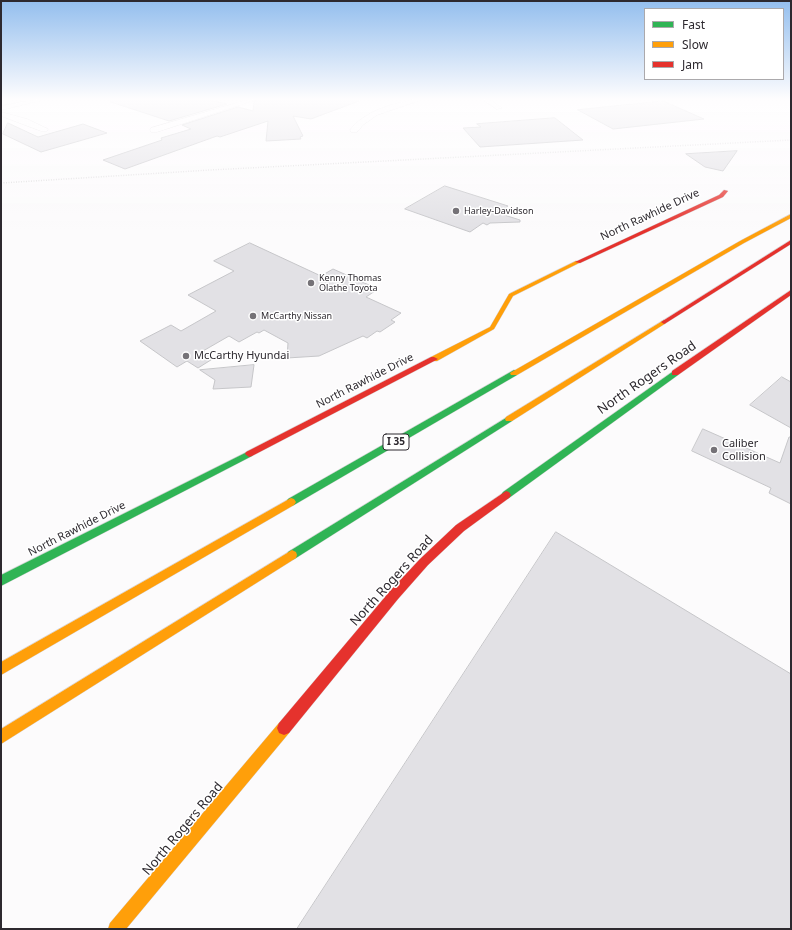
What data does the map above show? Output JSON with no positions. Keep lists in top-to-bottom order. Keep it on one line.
{"streets":{"main road":["North Rawhide Drive","North Rogers Road","I 35"]},"places":["Harley-Davidson","Kenny Thomas Olathe Toyota","McCarthy Nissan","McCarthy Hyundai","Caliber Collision"],"legend":["Fast","Slow","Jam"]}
